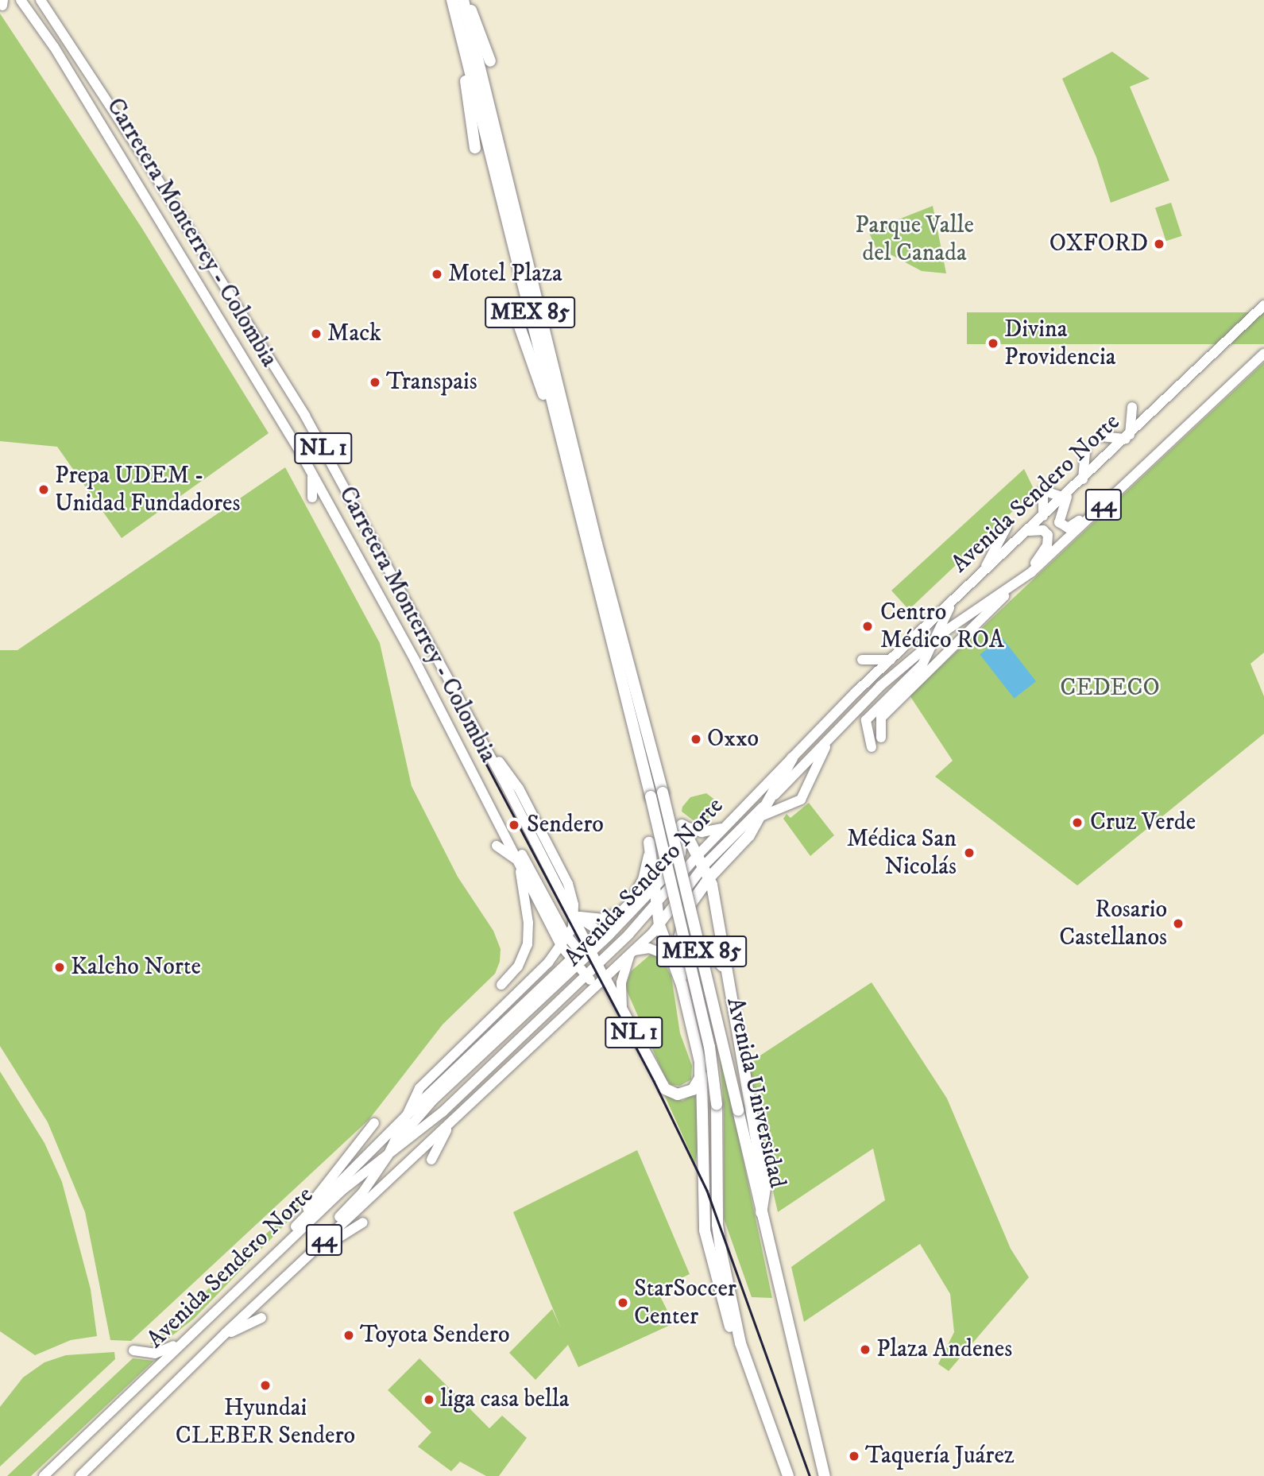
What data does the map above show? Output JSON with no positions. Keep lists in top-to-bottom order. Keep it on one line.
{"streets":{"highway":["MEX 85","NL 1","Avenida Universidad"],"main road":["Carretera Monterrey - Colombia","Avenida Sendero Norte","44"]},"crossings":[["Carretera Monterrey - Colombia","NL 1"],["Carretera Monterrey - Colombia","Avenida Sendero Norte"],["MEX 85","Avenida Universidad"],["NL 1","Avenida Sendero Norte"]],"parks":["Parque Valle del Canada","CEDECO"],"places":["OXFORD","Motel Plaza","Mack","Divina Providencia","Transpais","Prepa UDEM - Unidad Fundadores","Centro Médico ROA","Oxxo","Cruz Verde","Sendero","Médica San Nicolás","Rosario Castellanos","Kalcho Norte","StarSoccer Center","Toyota Sendero","Plaza Andenes","Hyundai CLEBER Sendero","liga casa bella","Taquería Juárez"]}
